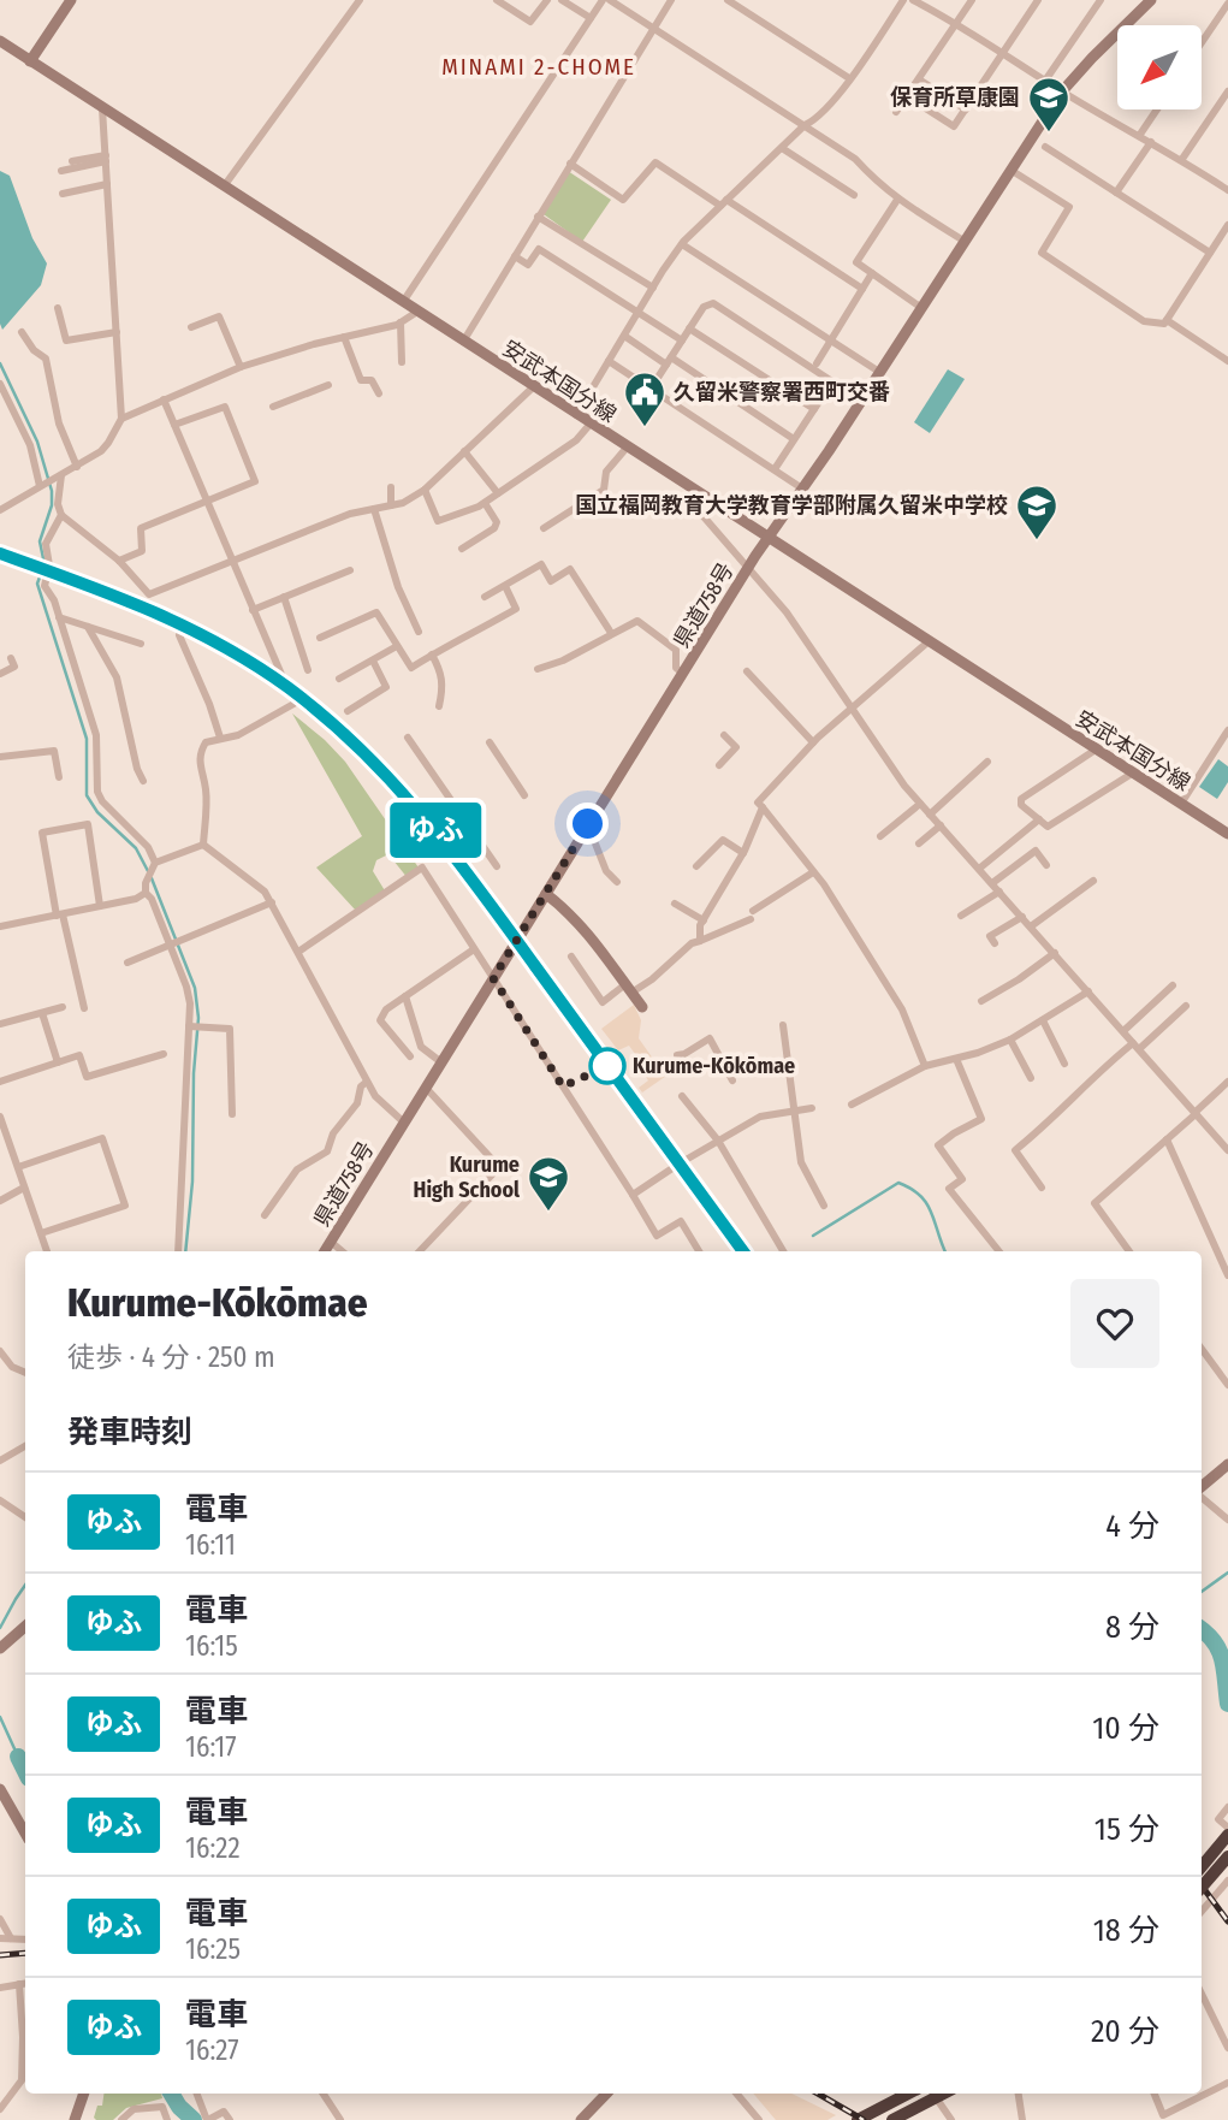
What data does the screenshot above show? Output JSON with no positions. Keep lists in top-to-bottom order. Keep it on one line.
{"streets":{"main road":["安武本国分線","県道758号"]},"crossings":[["安武本国分線","県道758号"]],"districts":["MINAMI 2-CHOME"],"places":{"school or university":["保育所草康園","国立福岡教育大学教育学部附属久留米中学校","Kurume High School"],"public building":["久留米警察署西町交番"],"other":["Kurume-Kōkōmae"]},"north":"bottom left","page":{"on_map":"ゆふ","heading":[["Kurume-Kōkōmae","徒歩 · 4 分 · 250 m"],"発車時刻"],"list":[{"mark":"ゆふ","name":"電車","note":"16:11","value":"4 分"},{"mark":"ゆふ","name":"電車","note":"16:15","value":"8 分"},{"mark":"ゆふ","name":"電車","note":"16:17","value":"10 分"},{"mark":"ゆふ","name":"電車","note":"16:22","value":"15 分"},{"mark":"ゆふ","name":"電車","note":"16:25","value":"18 分"},{"mark":"ゆふ","name":"電車","note":"16:27","value":"20 分"}]}}
